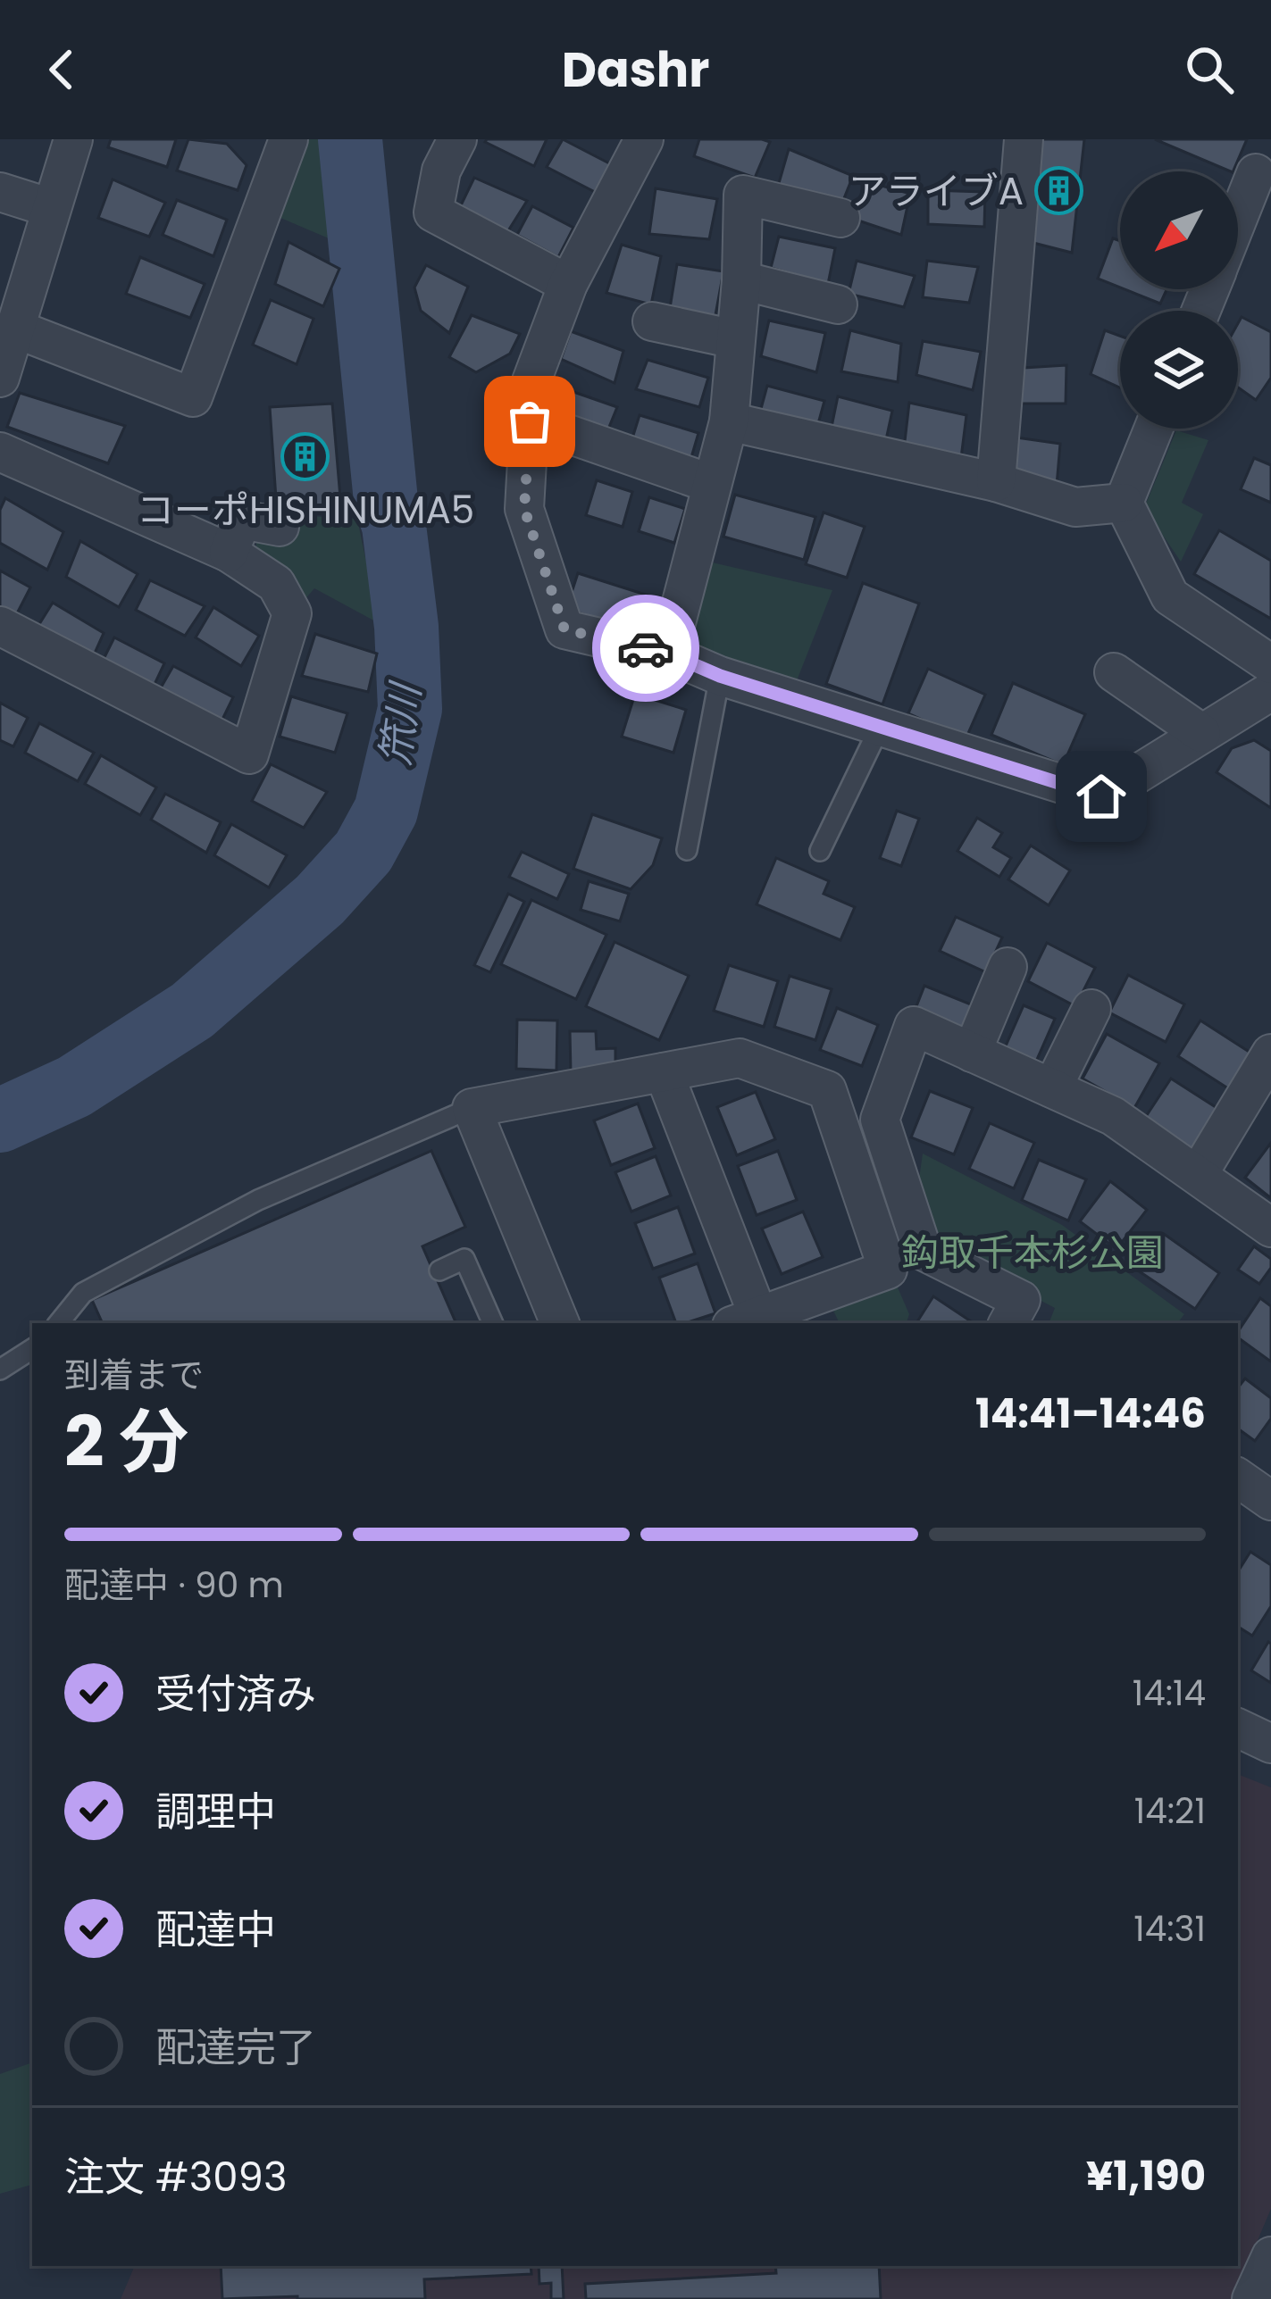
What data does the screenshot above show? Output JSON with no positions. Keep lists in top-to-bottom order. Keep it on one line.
{"water":["笊川"],"parks":["鈎取千本杉公園"],"places":{"building":["アライブA","コーポHISHINUMA5"]},"north":"bottom left","page":{"header":"Dashr","heading":["2 分","到着まで","14:41–14:46"],"panel":["注文 #3093","¥1,190"],"bar":"配達中 · 90 m","list":[["受付済み","14:14"],["調理中","14:21"],["配達中","14:31"],"配達完了"]}}
